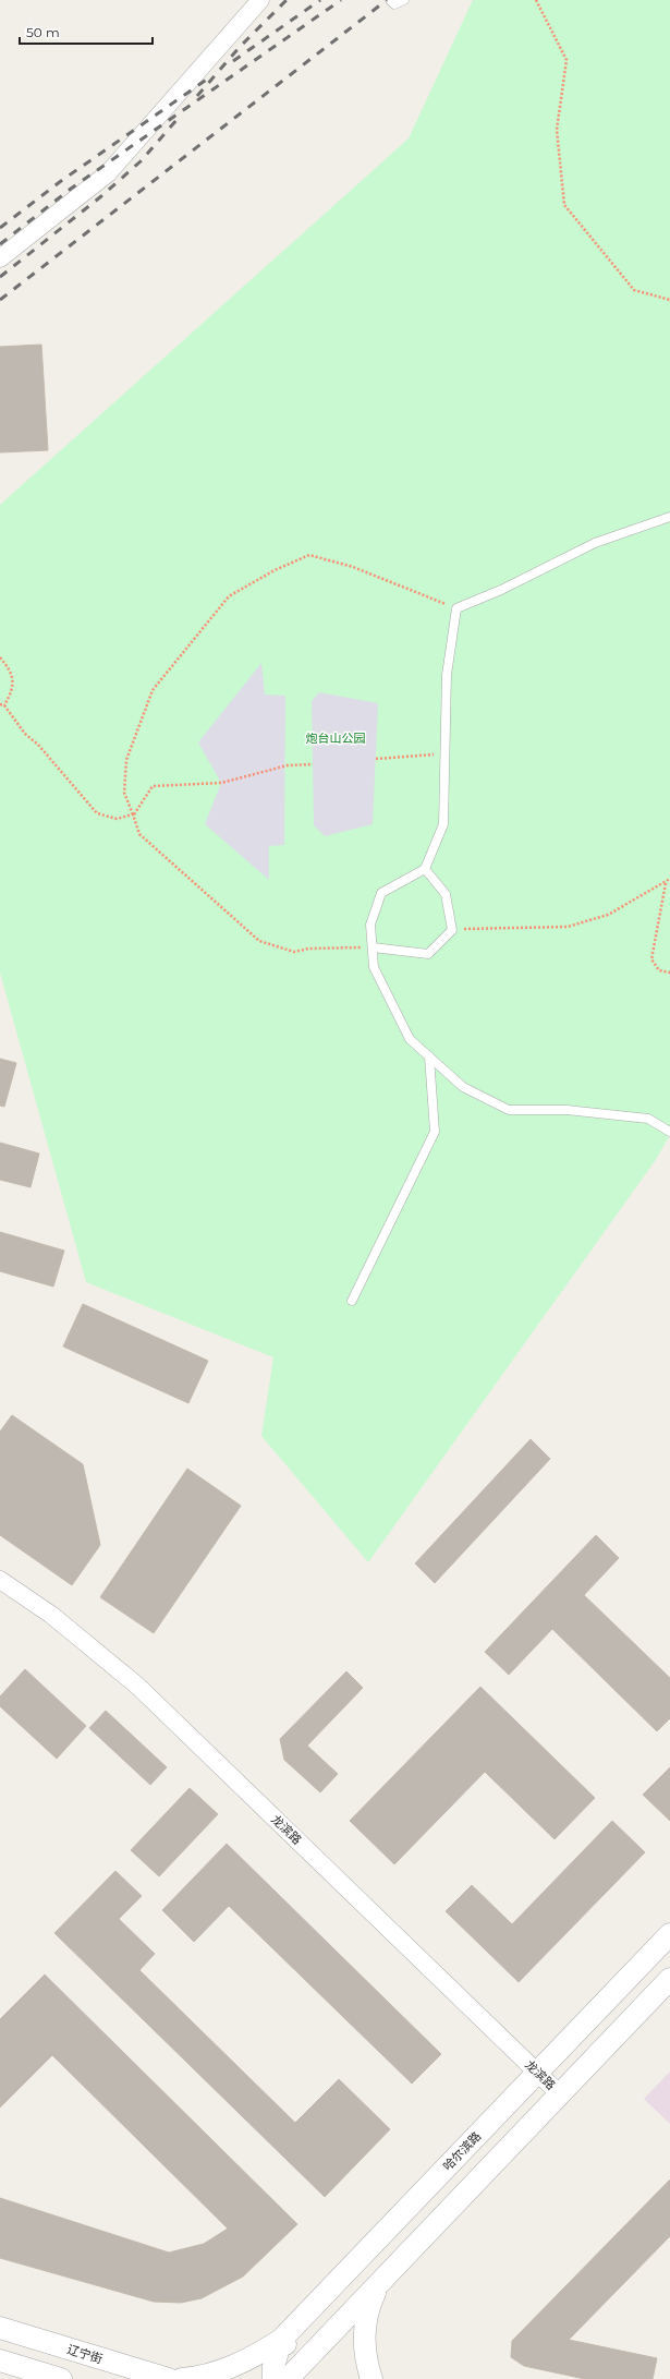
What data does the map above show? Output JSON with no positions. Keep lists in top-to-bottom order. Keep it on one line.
{"streets":{"street":["龙滨路","哈尔滨路","辽宁街"]},"crossings":[["龙滨路","哈尔滨路"]],"parks":["炮台山公园"],"scale_bar":"50 m"}
